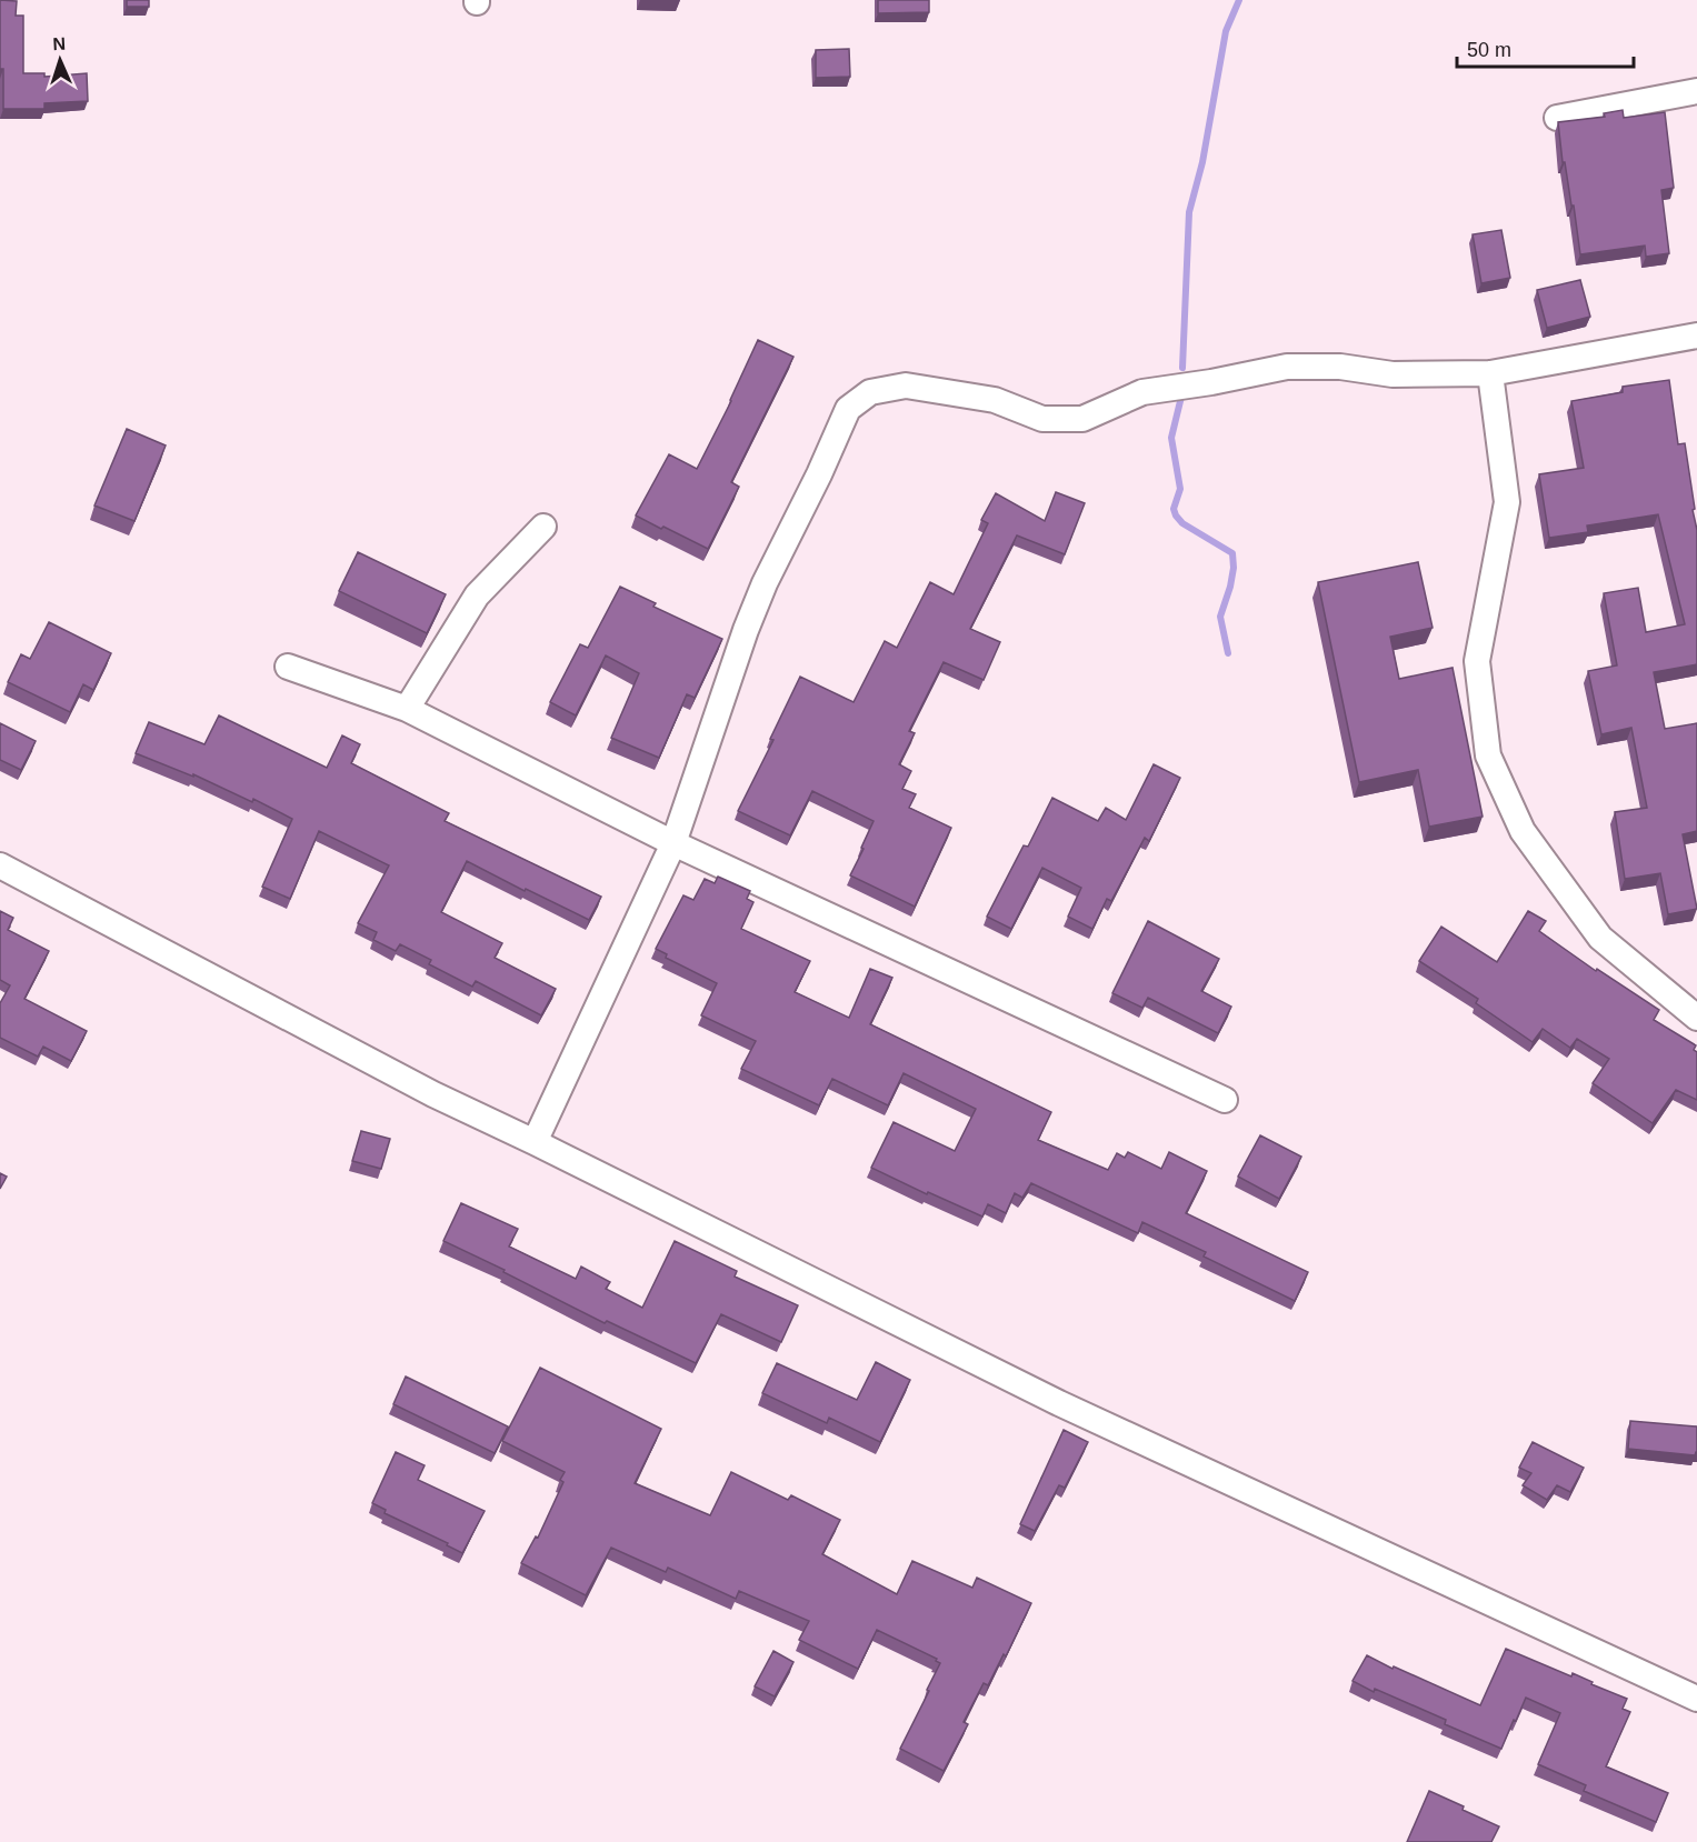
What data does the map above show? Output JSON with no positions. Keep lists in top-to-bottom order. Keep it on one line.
{"scale_bar":"50 m","north":"top"}
